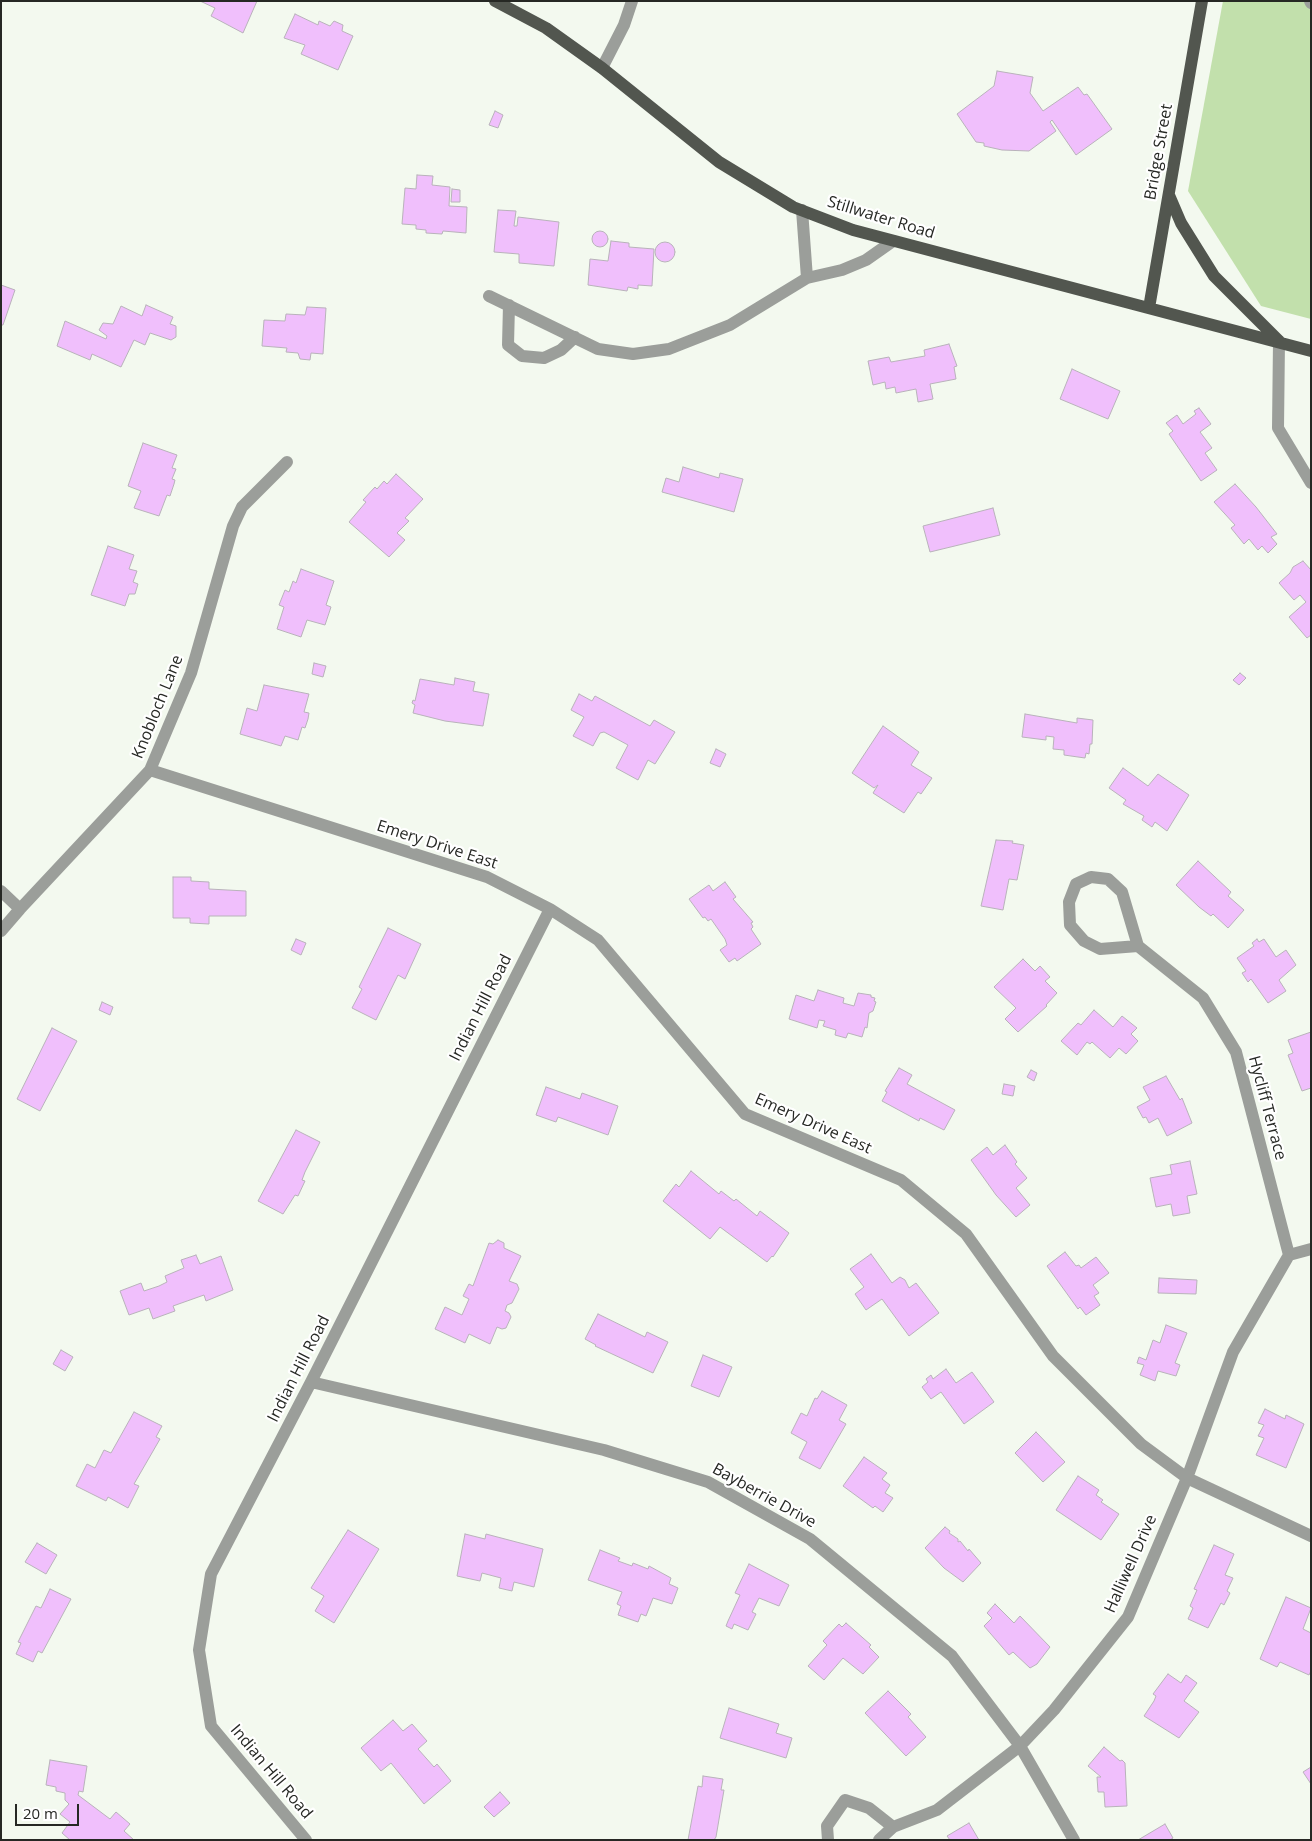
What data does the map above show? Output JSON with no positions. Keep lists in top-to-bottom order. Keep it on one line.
{"streets":{"main road":["Bridge Street","Stillwater Road"],"street":["Knobloch Lane","Emery Drive East","Indian Hill Road","Hycliff Terrace","Bayberrie Drive","Halliwell Drive"]},"crossings":[["Bridge Street","Stillwater Road"],["Knobloch Lane","Emery Drive East"],["Emery Drive East","Indian Hill Road"],["Emery Drive East","Halliwell Drive"],["Indian Hill Road","Bayberrie Drive"],["Hycliff Terrace","Halliwell Drive"],["Bayberrie Drive","Halliwell Drive"]],"scale_bar":"20 m"}
